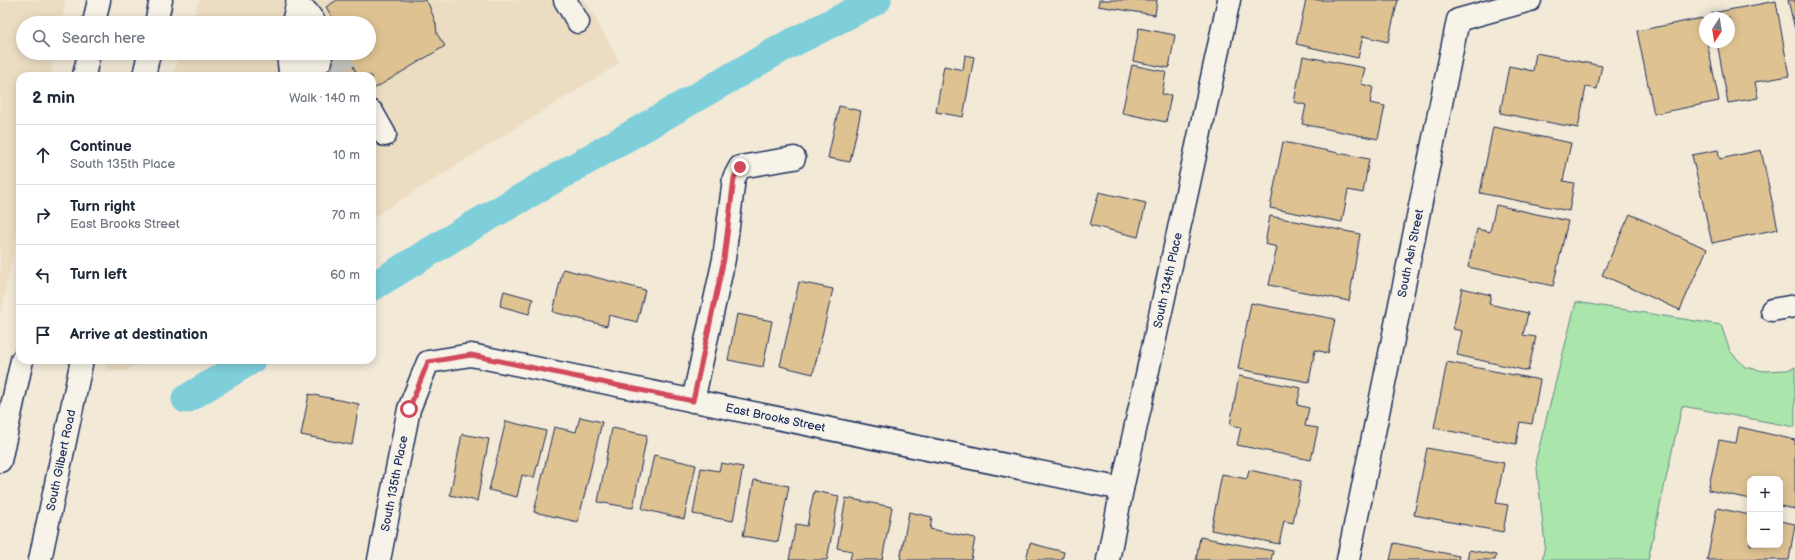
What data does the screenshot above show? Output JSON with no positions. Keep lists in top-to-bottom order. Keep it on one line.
{"streets":{"street":["South Ash Street","South 134th Place","East Brooks Street","South Gilbert Road","South 135th Place"]},"crossings":[["South 134th Place","East Brooks Street"],["East Brooks Street","South 135th Place"]],"north":"bottom","page":{"search":"Search here","heading":["2 min","Walk · 140 m"],"list":[["Continue","South 135th Place","10 m"],["Turn right","East Brooks Street","70 m"],["Turn left","60 m"],"Arrive at destination"],"map_buttons":["+","−"]}}
